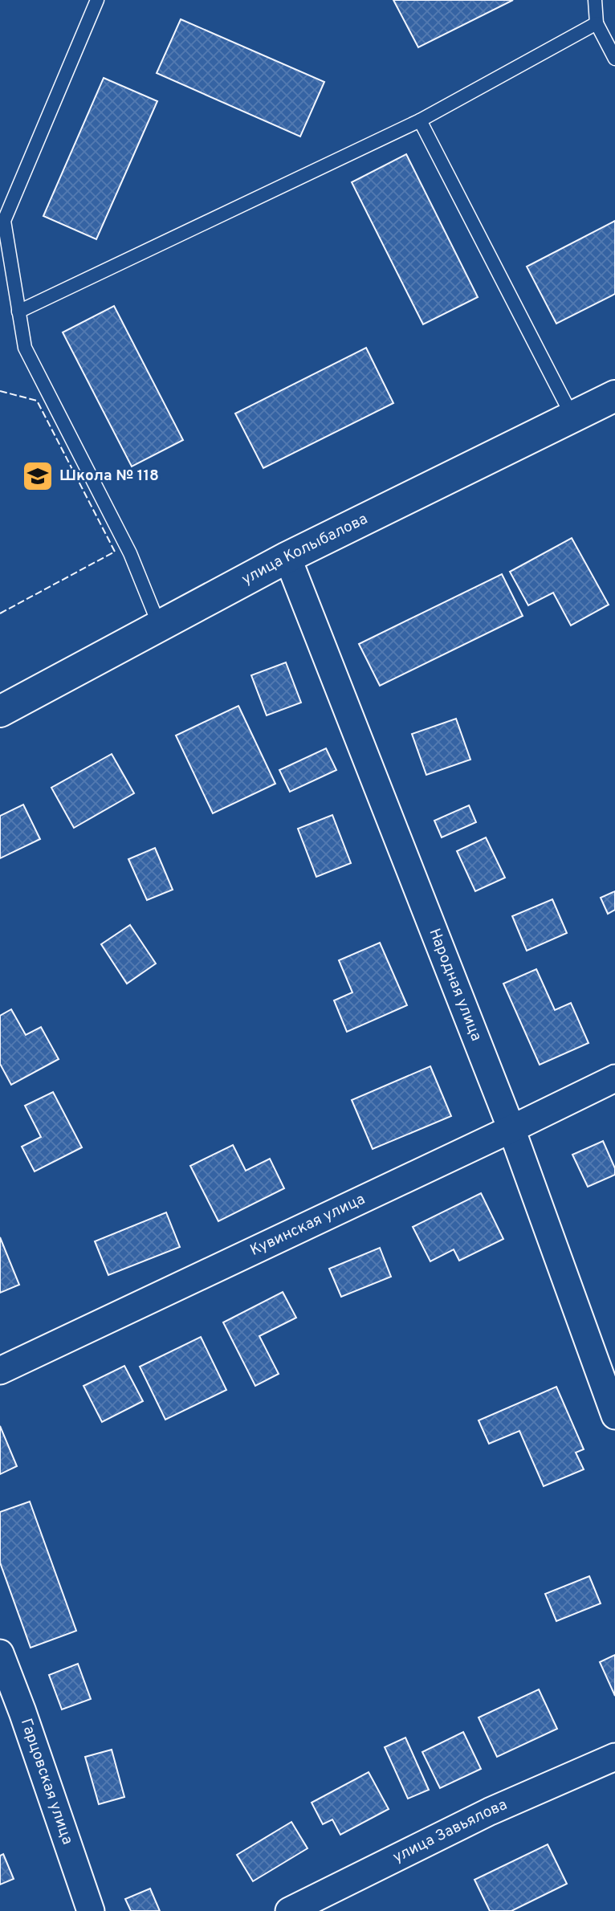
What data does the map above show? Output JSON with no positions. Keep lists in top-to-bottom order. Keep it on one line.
{"streets":{"street":["улица Колыбалова","Народная улица","Кувинская улица","Гарцовская улица","улица Завьялова"]},"crossings":[["улица Колыбалова","Народная улица"],["Народная улица","Кувинская улица"]],"places":{"school or university":["Школа № 118"]}}
